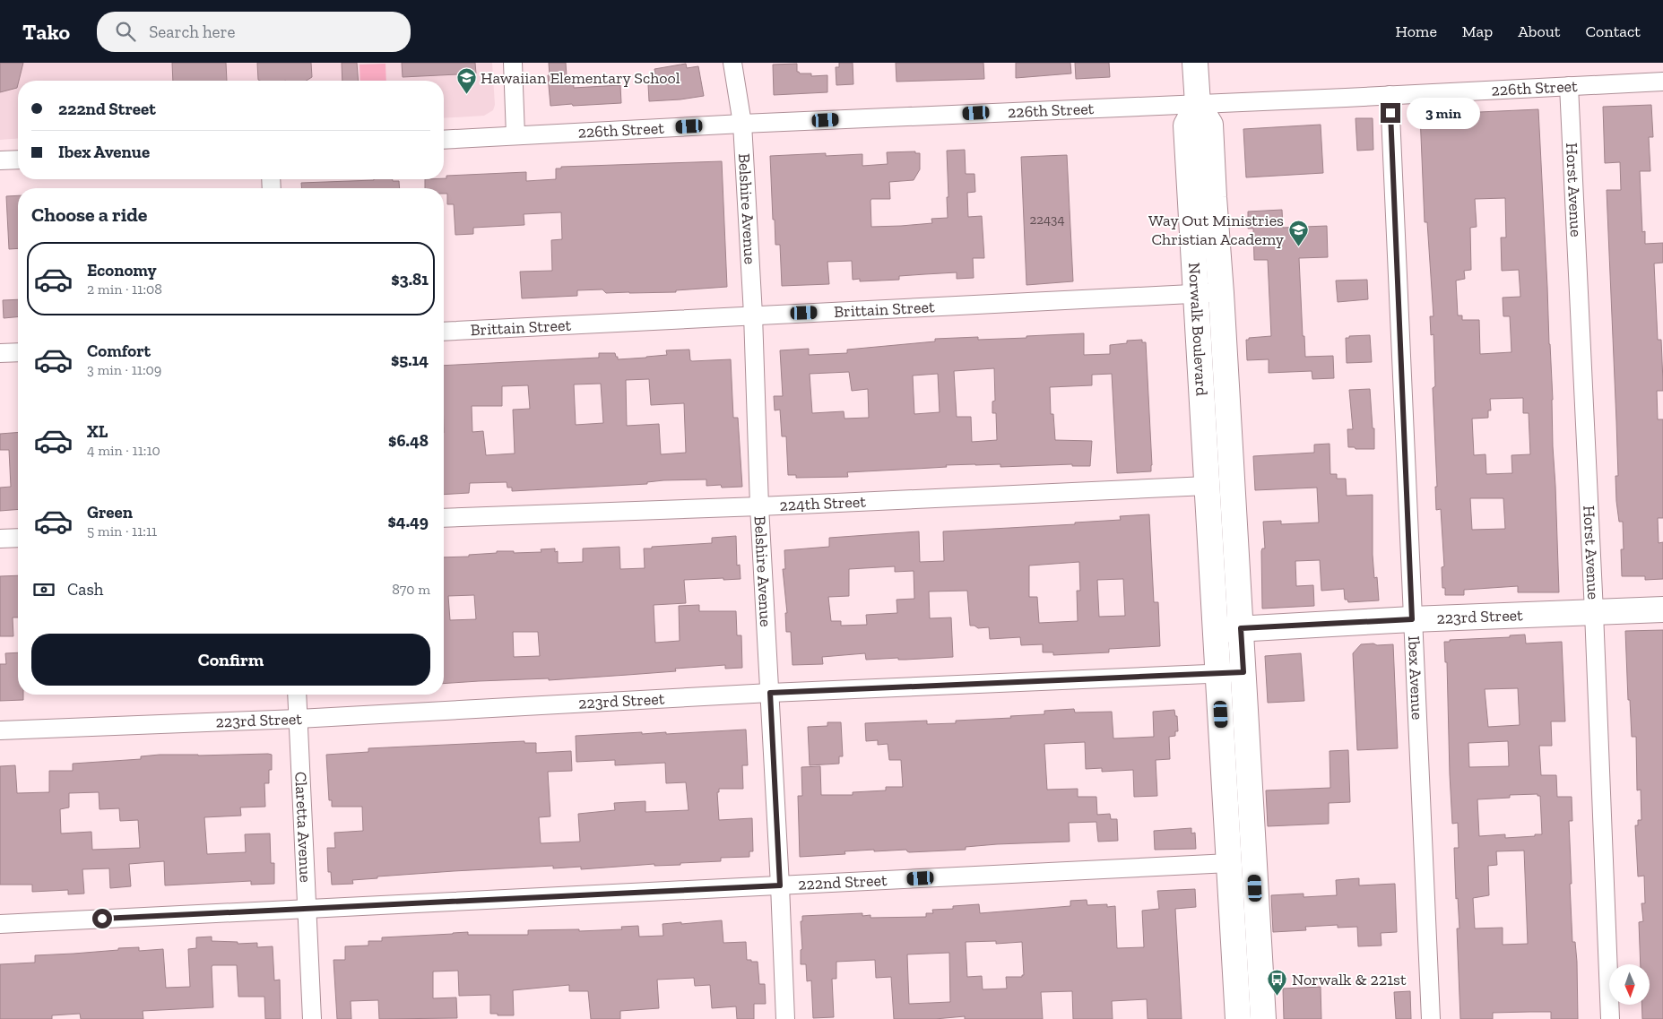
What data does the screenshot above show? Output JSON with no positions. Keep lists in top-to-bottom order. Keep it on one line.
{"streets":{"main road":["Norwalk Boulevard","223rd Street"],"street":["226th Street","Horst Avenue","Belshire Avenue","Brittain Street","224th Street","Ibex Avenue","Claretta Avenue","222nd Street"]},"crossings":[["226th Street","Horst Avenue"],["226th Street","Belshire Avenue"],["226th Street","Norwalk Boulevard"],["226th Street","Ibex Avenue"],["Horst Avenue","223rd Street"],["Belshire Avenue","Brittain Street"],["Belshire Avenue","224th Street"],["Belshire Avenue","223rd Street"],["Belshire Avenue","222nd Street"],["Brittain Street","Norwalk Boulevard"],["Norwalk Boulevard","224th Street"],["Norwalk Boulevard","223rd Street"],["Norwalk Boulevard","222nd Street"],["223rd Street","Ibex Avenue"],["223rd Street","Claretta Avenue"],["Claretta Avenue","222nd Street"]],"places":{"school or university":["Hawaiian Elementary School","Way Out Ministries Christian Academy"],"bus stop":["Norwalk & 221st"]},"house_numbers":["22434"],"north":"bottom","page":{"header":"Tako","search":"Search here","nav":["Home","Map","About","Contact"],"banner":["222nd Street","Ibex Avenue"],"bubble":"3 min","heading":"Choose a ride","list":[{"name":"Economy","note":"2 min · 11:08","value":"$3.81"},{"name":"Comfort","note":"3 min · 11:09","value":"$5.14"},{"name":"XL","note":"4 min · 11:10","value":"$6.48"},{"name":"Green","note":"5 min · 11:11","value":"$4.49"}],"pay":["Cash","870 m"],"buttons":"Confirm"}}
